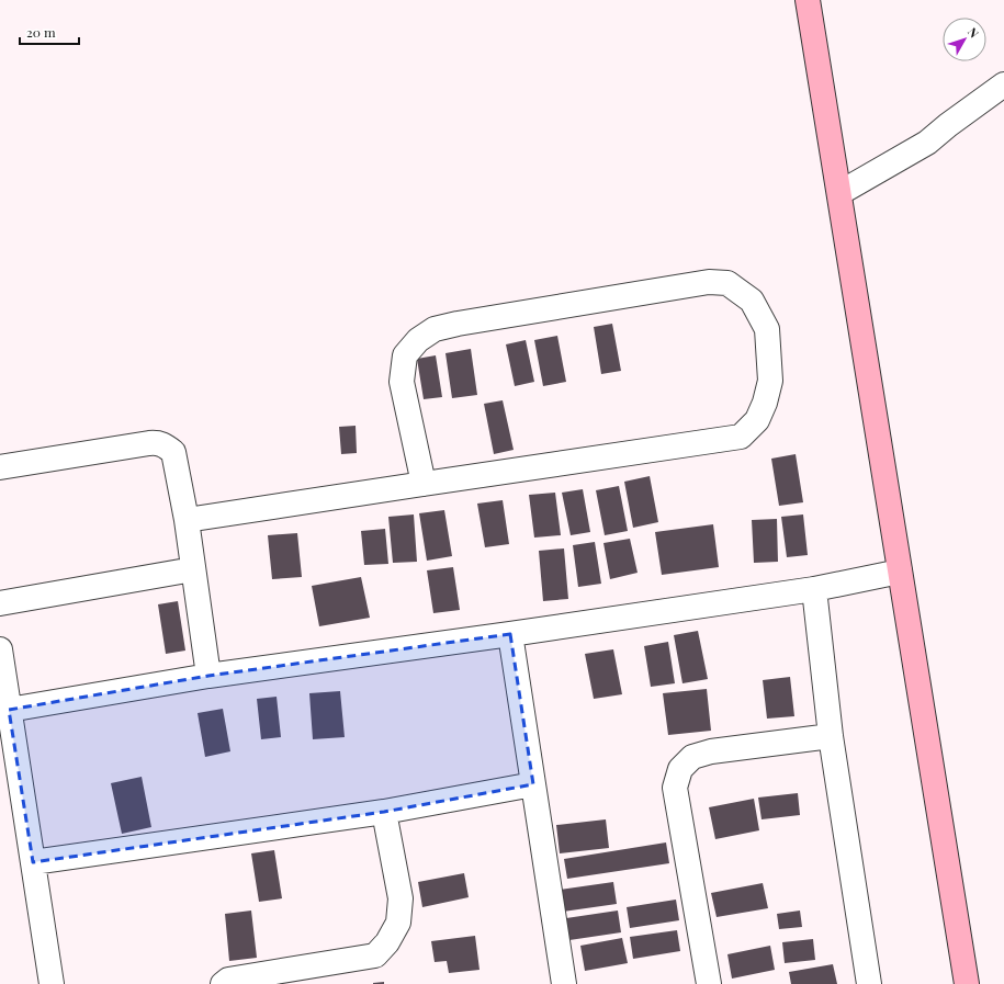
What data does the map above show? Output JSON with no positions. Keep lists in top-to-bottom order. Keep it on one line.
{"scale_bar":"20 m","north":"top right"}
